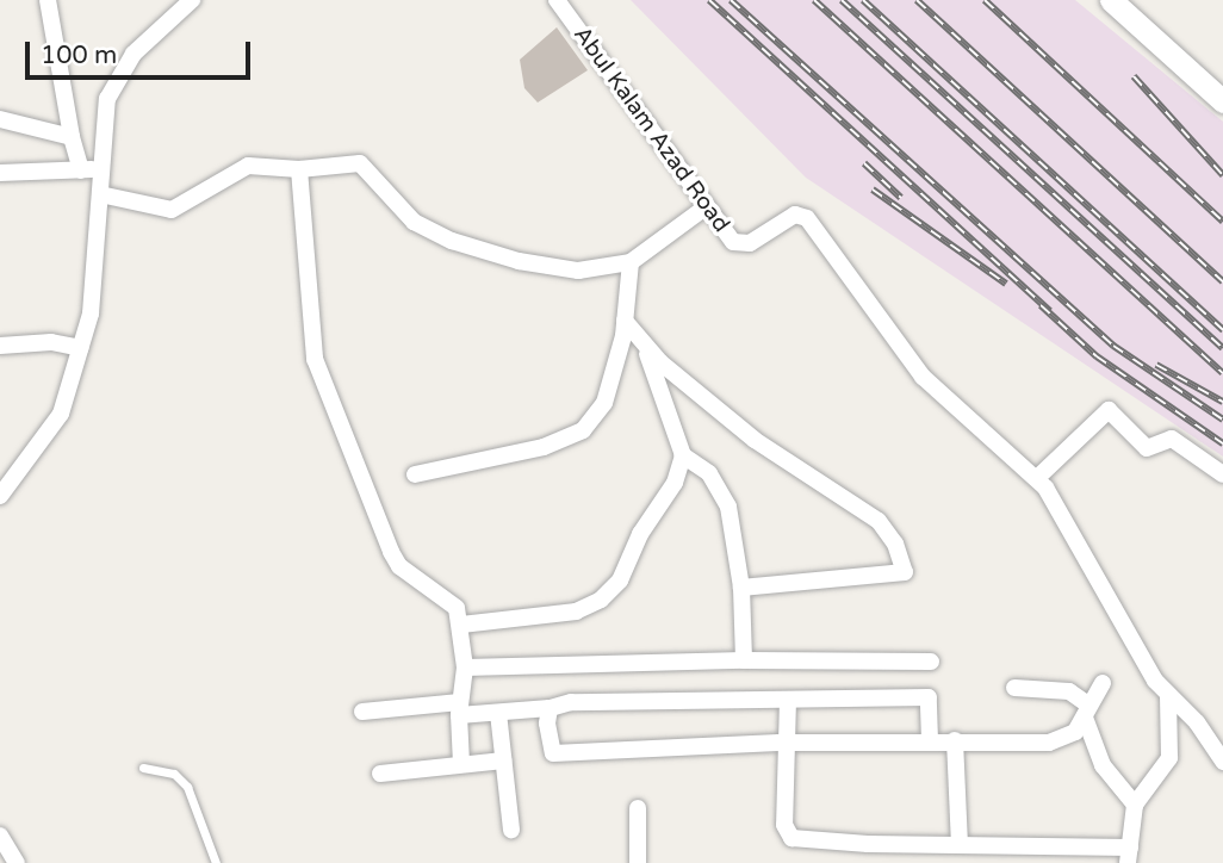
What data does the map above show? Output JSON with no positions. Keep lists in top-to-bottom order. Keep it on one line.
{"streets":{"street":["Abul Kalam Azad Road"]},"scale_bar":"100 m"}
